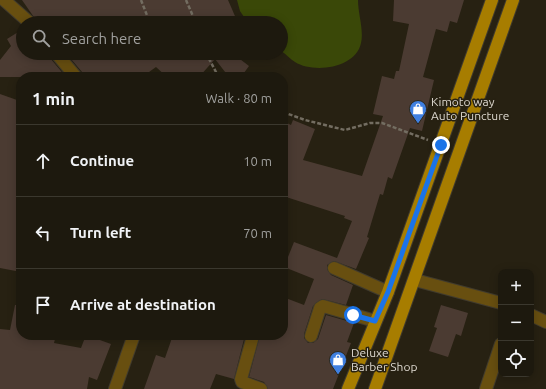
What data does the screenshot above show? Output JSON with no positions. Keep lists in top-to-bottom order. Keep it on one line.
{"places":{"shop":["Kimoto way Auto Puncture","Deluxe Barber Shop"]},"page":{"search":"Search here","heading":["1 min","Walk · 80 m"],"list":[["Continue","10 m"],["Turn left","70 m"],"Arrive at destination"],"map_buttons":["+","−"]}}
